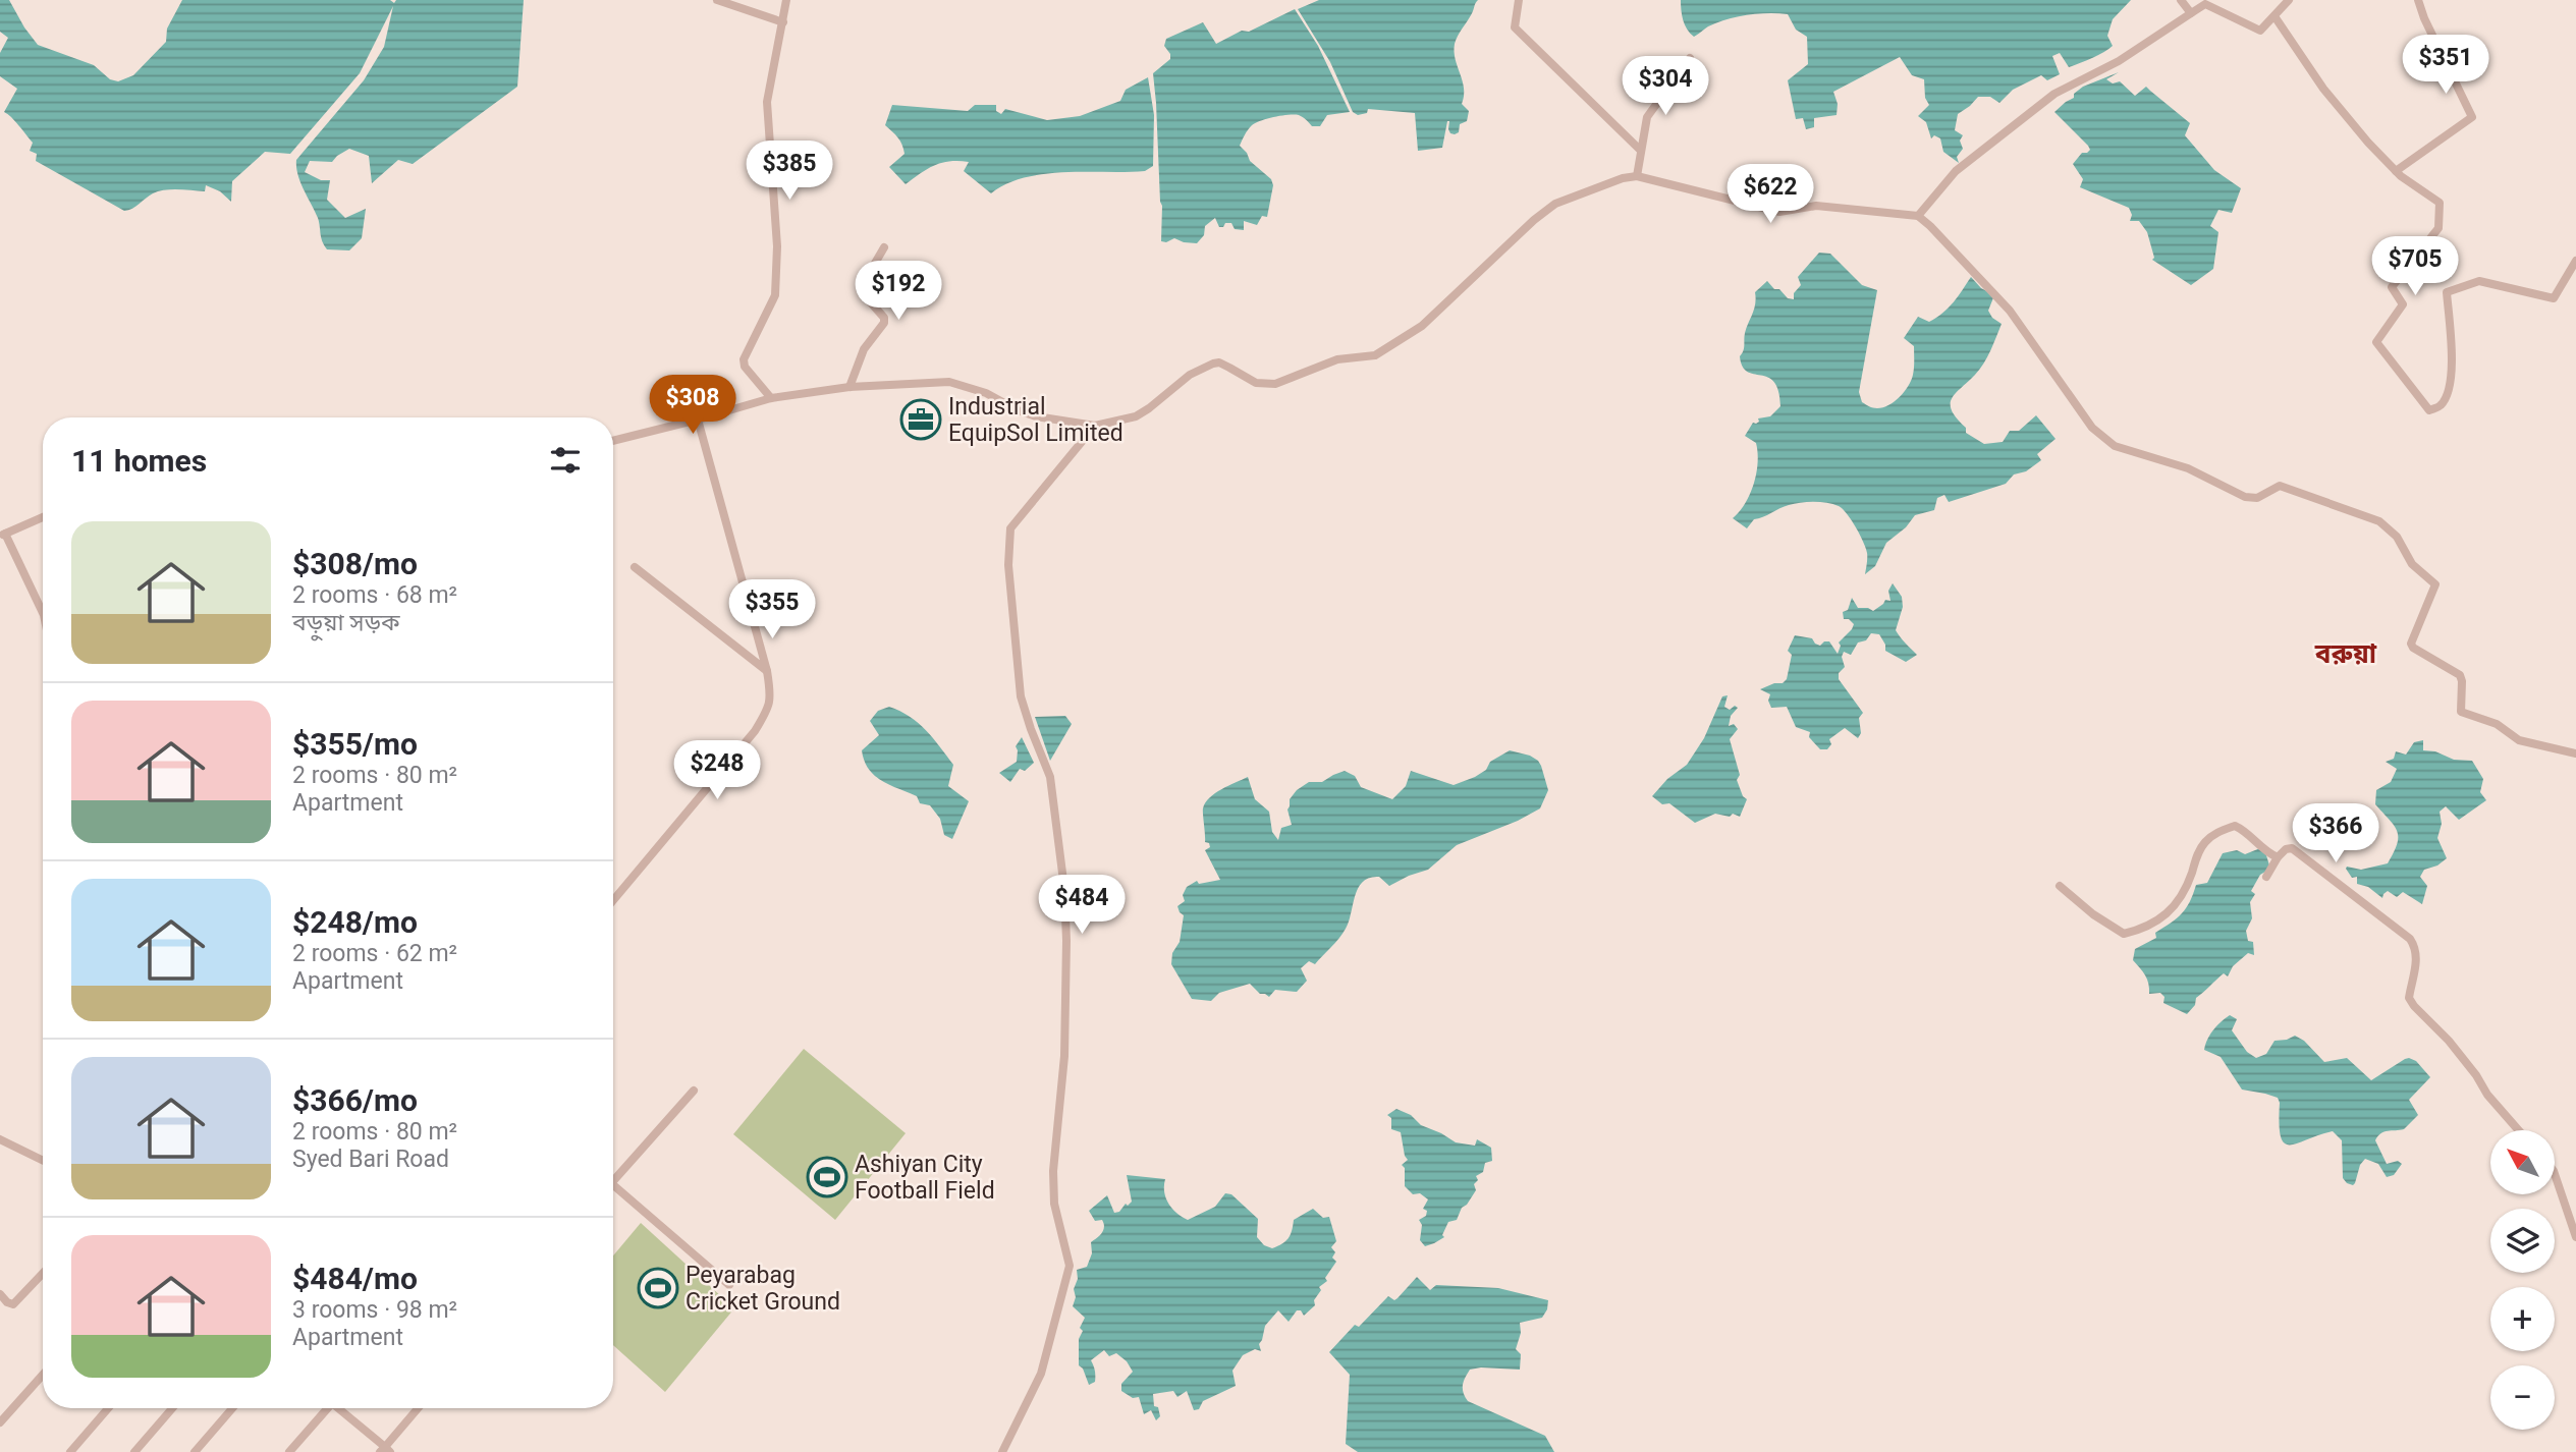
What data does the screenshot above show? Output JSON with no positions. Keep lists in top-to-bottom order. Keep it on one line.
{"districts":["বরুয়া"],"places":{"office":["Industrial EquipSol Limited"],"sports":["Ashiyan City Football Field","Peyarabag Cricket Ground"]},"north":"top left","page":{"price":["$351","$304","$385","$622","$705","$192","$308","$355","$248","$366","$484"],"heading":"11 homes","list":[{"name":"$308/mo","note":"2 rooms · 68 m² · বড়ুয়া সড়ক"},{"name":"$355/mo","note":"2 rooms · 80 m² · Apartment"},{"name":"$248/mo","note":"2 rooms · 62 m² · Apartment"},{"name":"$366/mo","note":"2 rooms · 80 m² · Syed Bari Road"},{"name":"$484/mo","note":"3 rooms · 98 m² · Apartment"}],"map_buttons":["+","−"]}}
